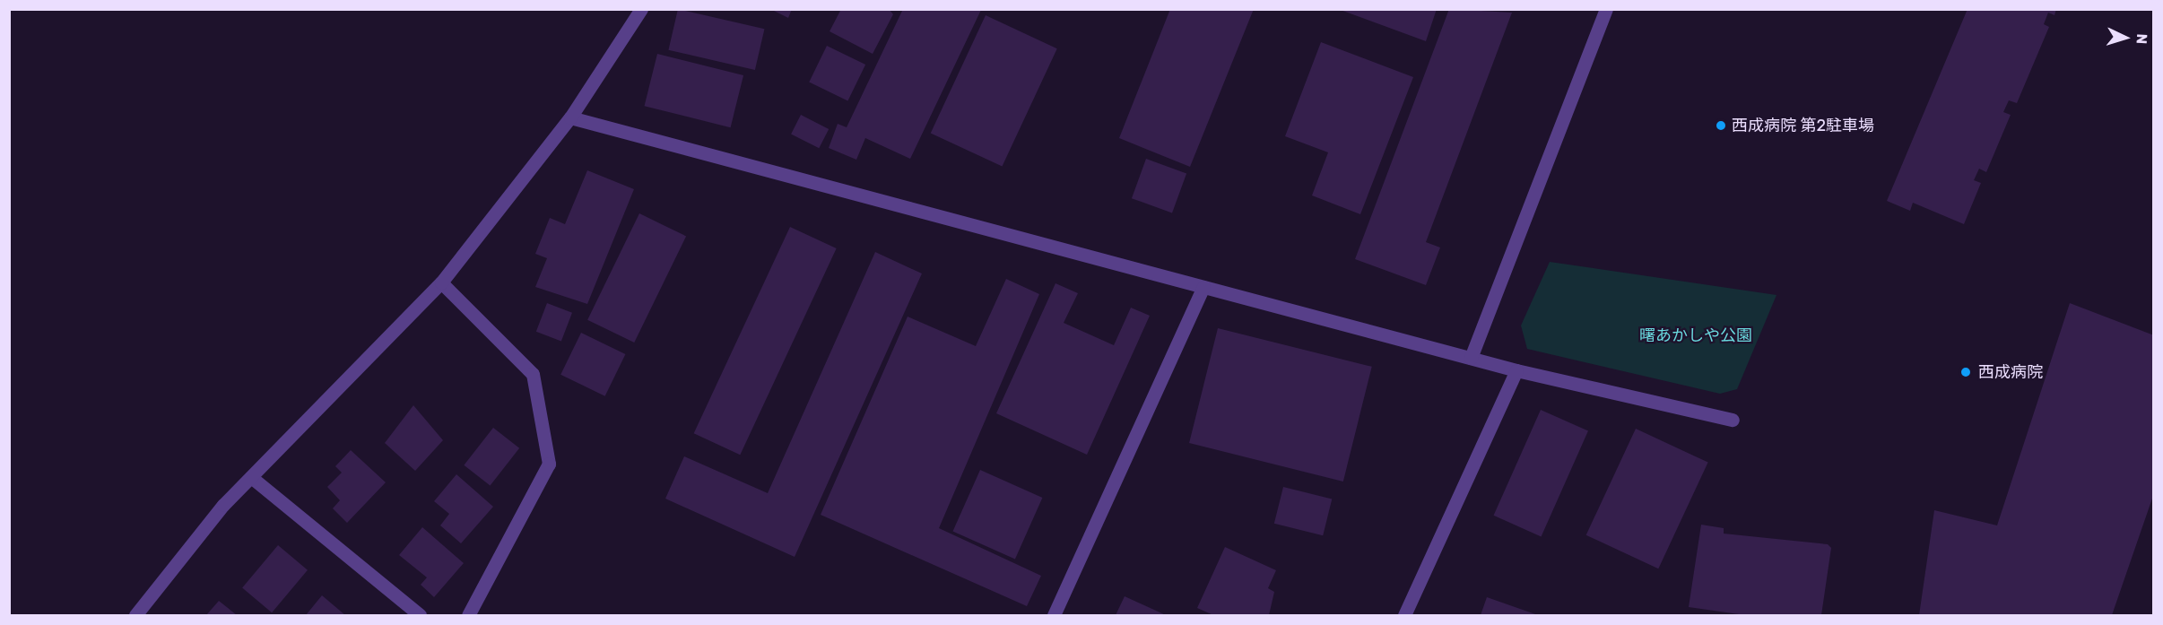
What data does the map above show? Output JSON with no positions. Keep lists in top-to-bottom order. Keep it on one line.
{"parks":["曙あかしや公園"],"places":["西成病院 第2駐車場","西成病院"],"north":"right"}
